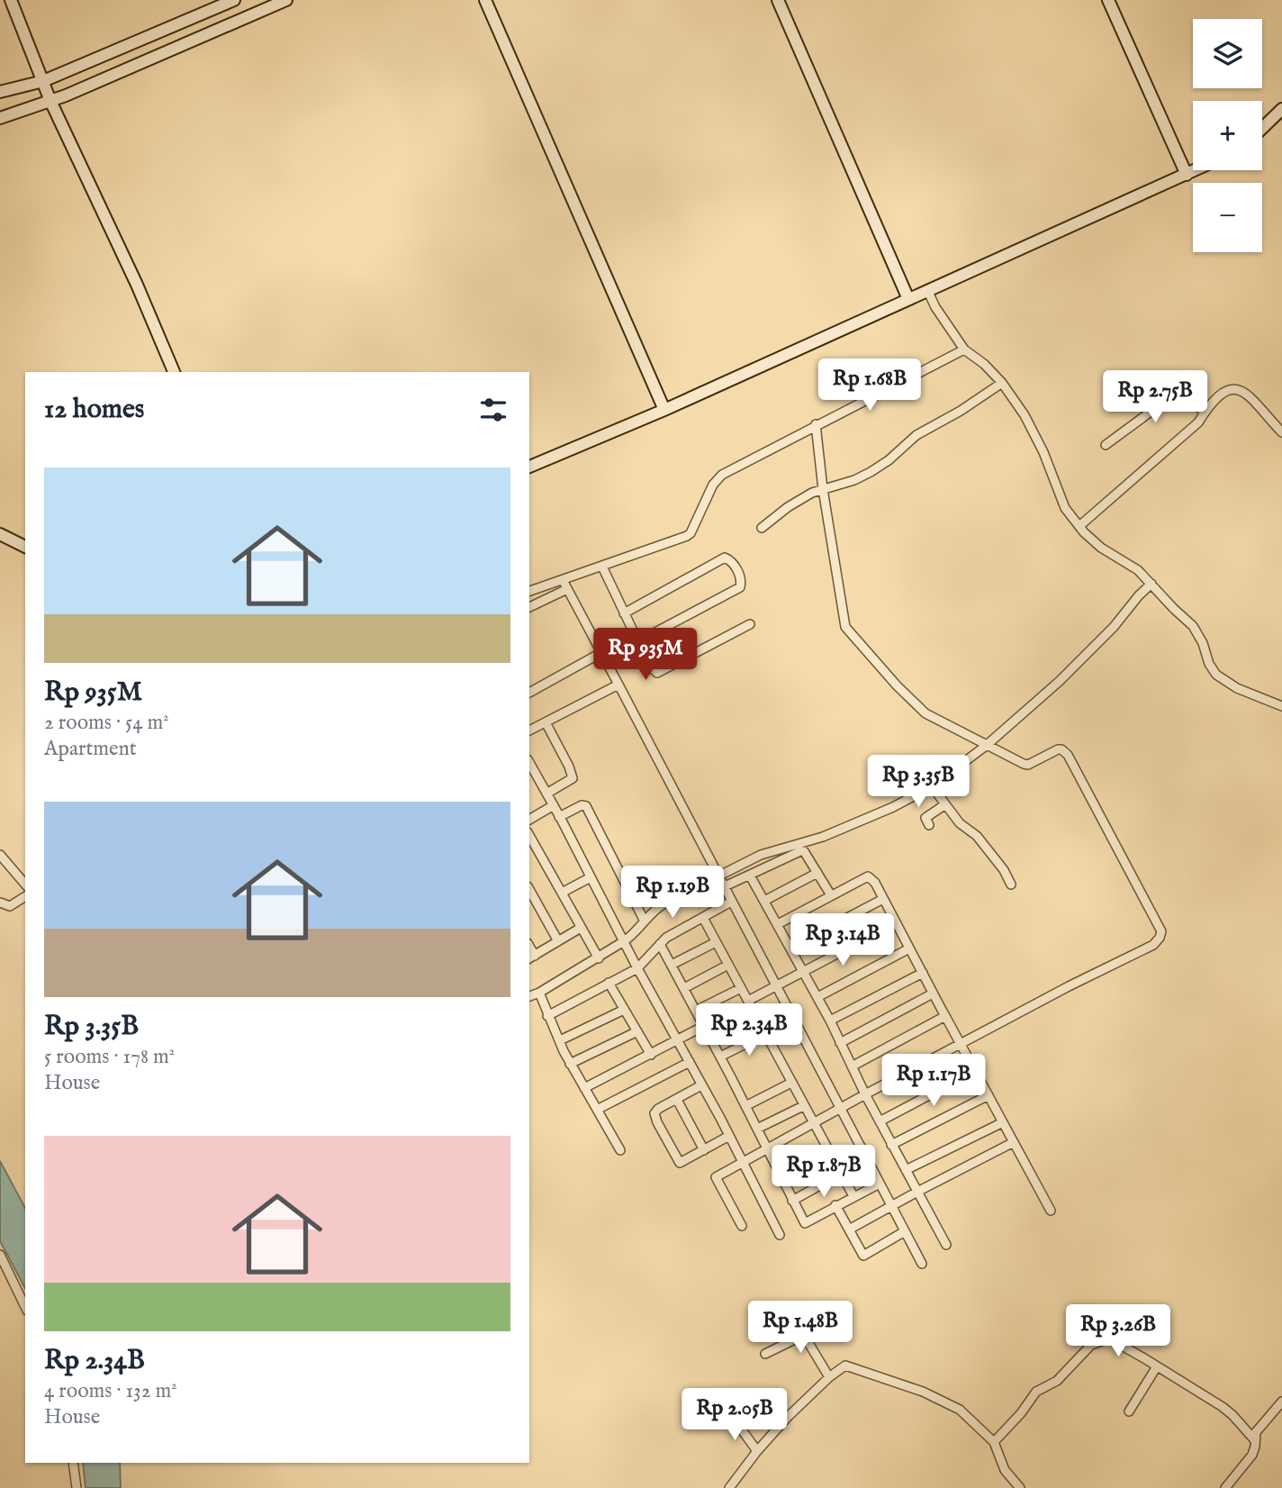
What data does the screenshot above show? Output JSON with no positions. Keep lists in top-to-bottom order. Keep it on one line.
{"page":{"map_buttons":["+","−"],"price":["Rp 1.68B","Rp 2.75B","Rp 935M","Rp 3.35B","Rp 1.19B","Rp 3.14B","Rp 2.34B","Rp 1.17B","Rp 1.87B","Rp 1.48B","Rp 3.26B","Rp 2.05B"],"heading":"12 homes","list":[{"name":"Rp 935M","note":"2 rooms · 54 m² · Apartment"},{"name":"Rp 3.35B","note":"5 rooms · 178 m² · House"},{"name":"Rp 2.34B","note":"4 rooms · 132 m² · House"}]}}
